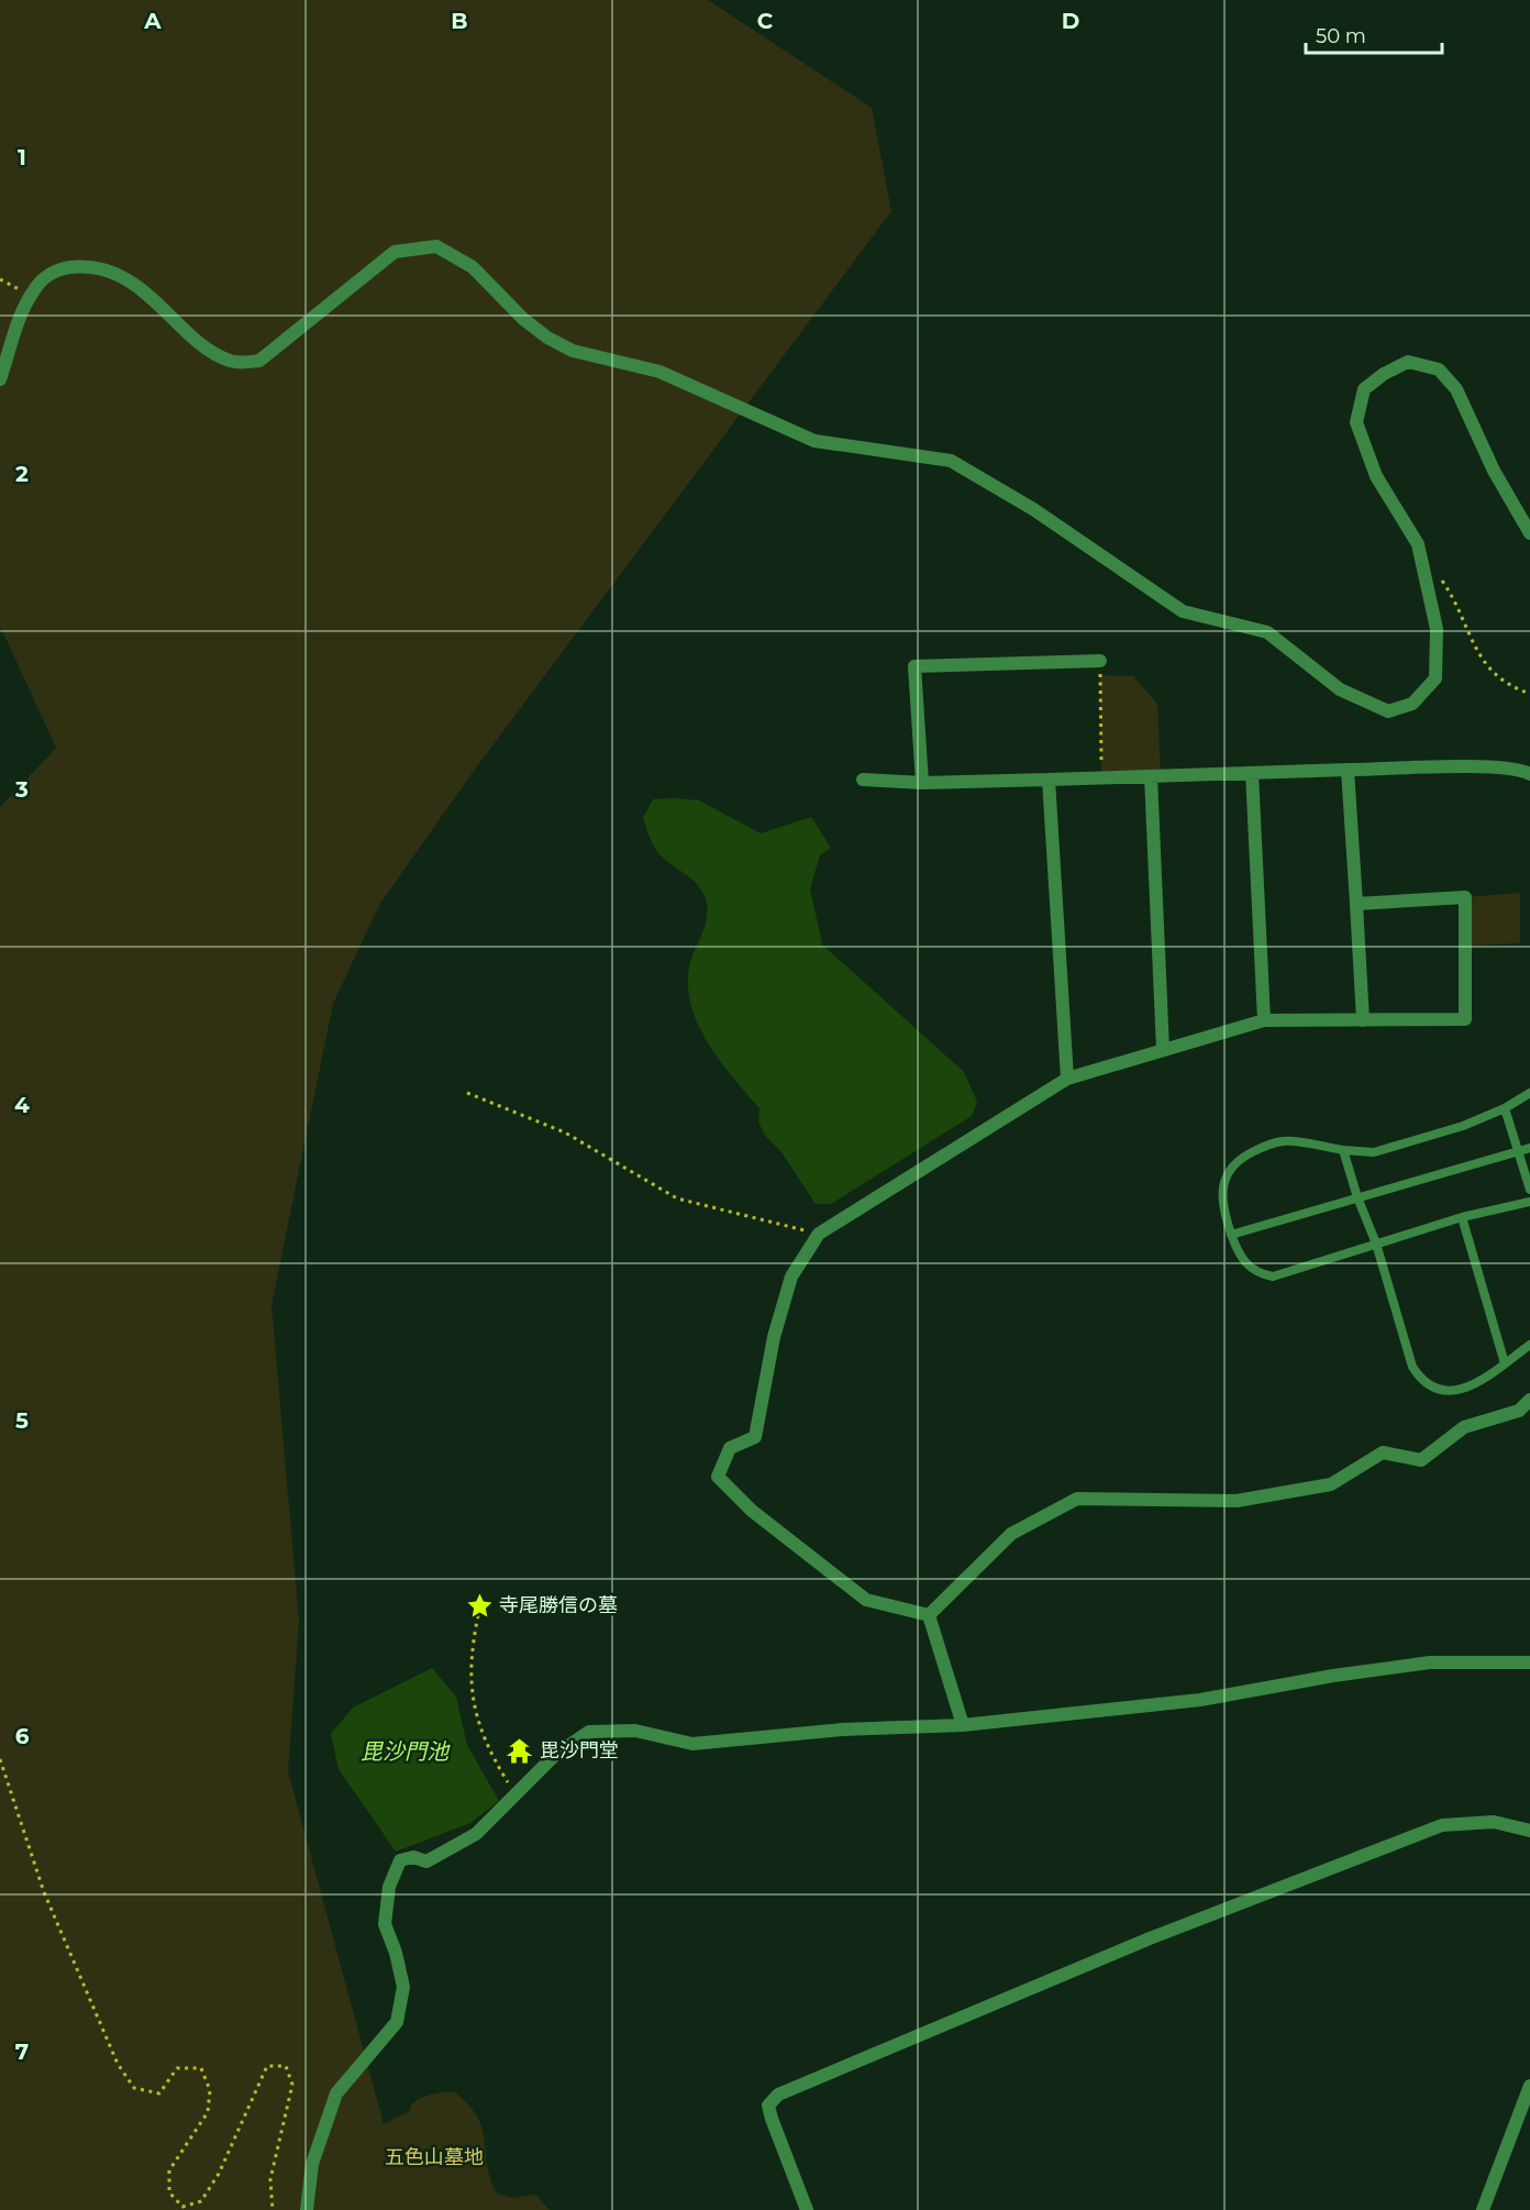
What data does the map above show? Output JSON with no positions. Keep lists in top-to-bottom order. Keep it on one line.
{"water":["毘沙門池"],"parks":["五色山墓地"],"places":{"place":["寺尾勝信の墓"],"temple":["毘沙門堂"]},"scale_bar":"50 m","grid":{"columns":["A","B","C","D"],"rows":["1","2","3","4","5","6","7"]}}
